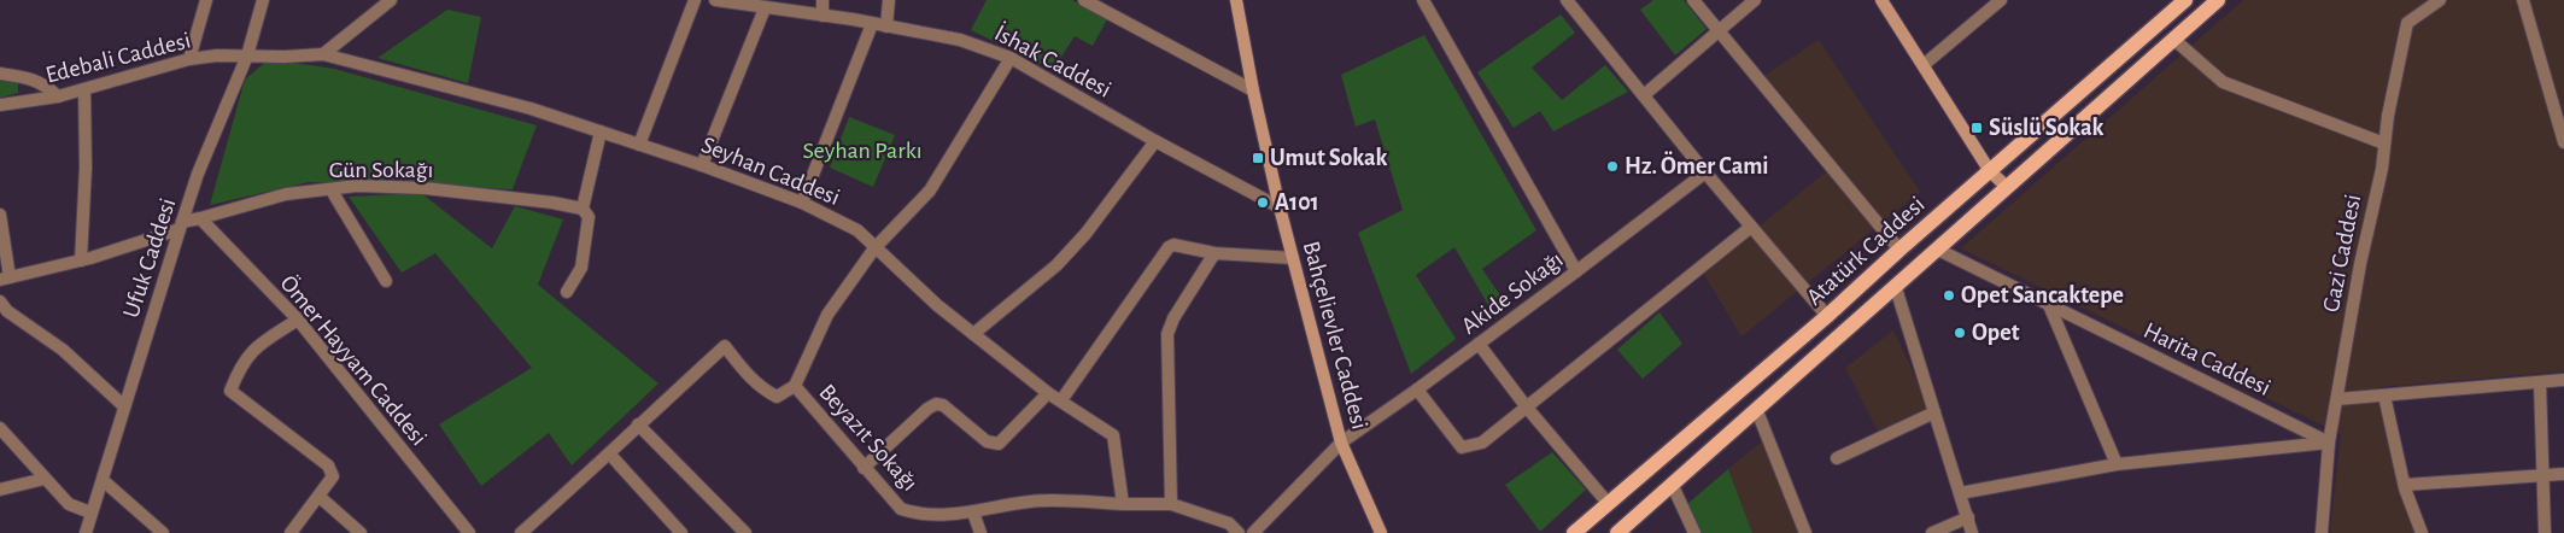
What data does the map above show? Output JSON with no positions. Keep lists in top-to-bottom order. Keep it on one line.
{"streets":{"main road":["Atatürk Caddesi","Bahçelievler Caddesi"],"street":["Edebali Caddesi","İshak Caddesi","Gün Sokağı","Seyhan Caddesi","Gazi Caddesi","Ufuk Caddesi","Akide Sokağı","Harita Caddesi","Ömer Hayyam Caddesi","Beyazıt Sokağı"]},"crossings":[["Edebali Caddesi","Seyhan Caddesi"],["Edebali Caddesi","Ufuk Caddesi"],["İshak Caddesi","Bahçelievler Caddesi"],["Gün Sokağı","Ufuk Caddesi"],["Gün Sokağı","Ömer Hayyam Caddesi"],["Seyhan Caddesi","Ufuk Caddesi"],["Seyhan Caddesi","Beyazıt Sokağı"],["Atatürk Caddesi","Harita Caddesi"],["Gazi Caddesi","Harita Caddesi"],["Akide Sokağı","Bahçelievler Caddesi"]],"parks":["Seyhan Parkı"],"places":{"transit":["Süslü Sokak","Umut Sokak"],"other":["Hz. Ömer Cami","A101","Opet Sancaktepe","Opet"]}}
